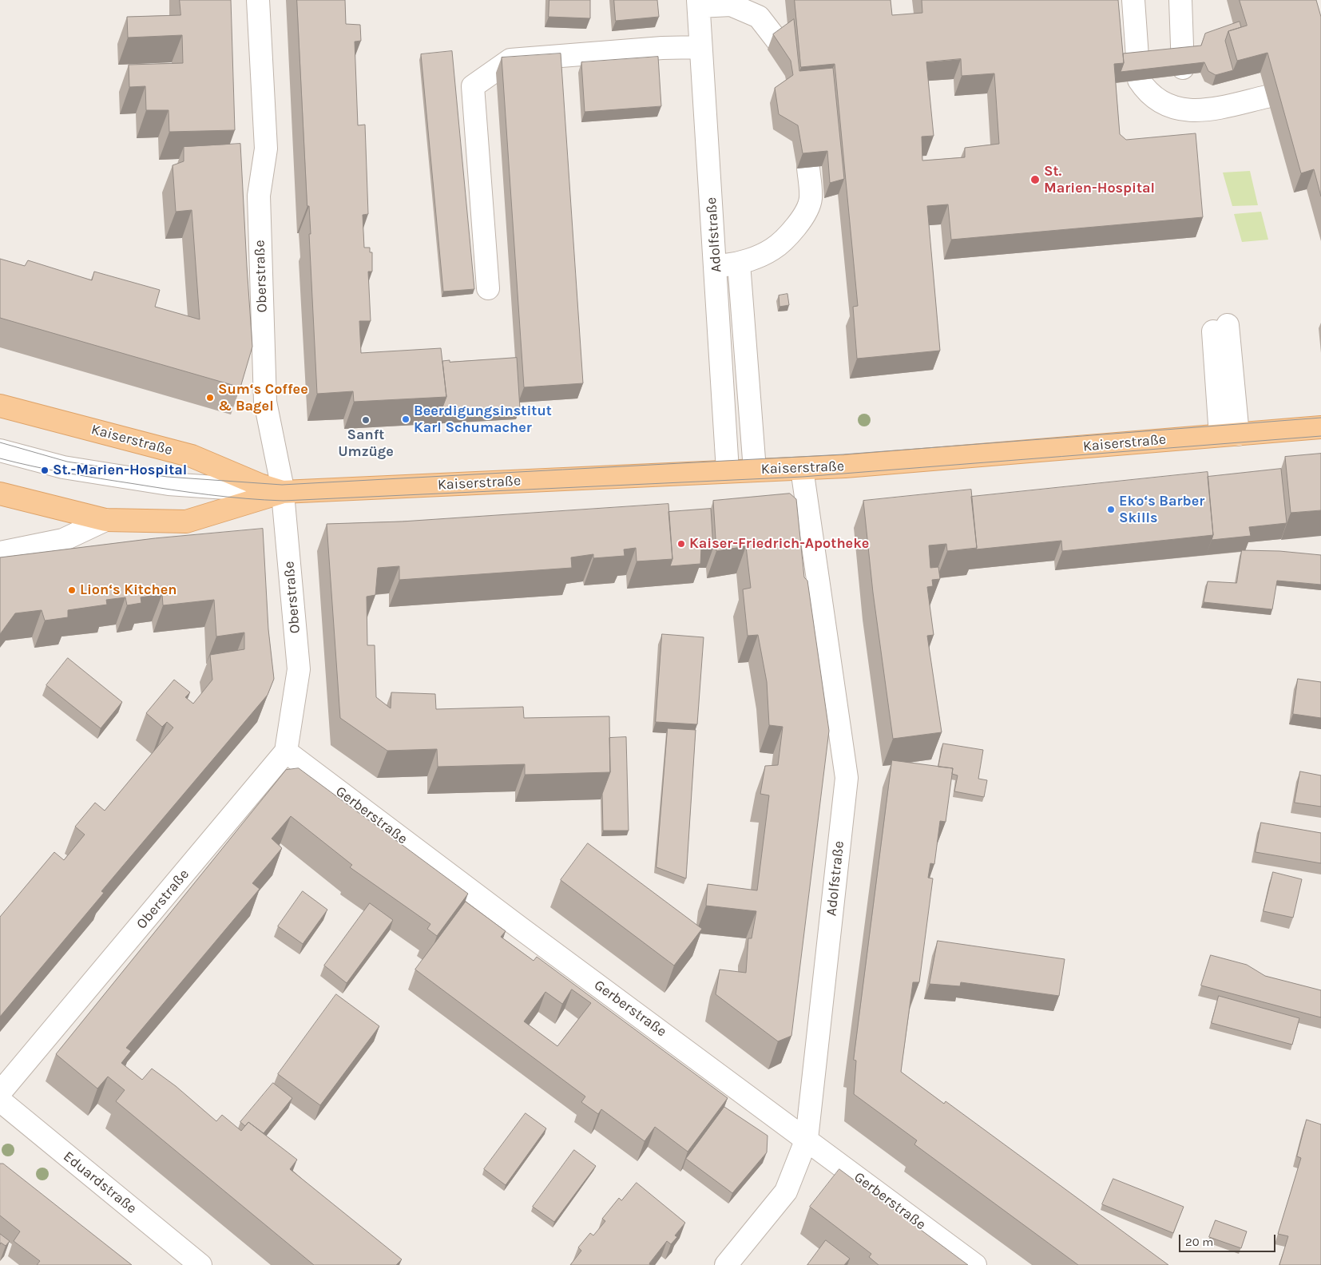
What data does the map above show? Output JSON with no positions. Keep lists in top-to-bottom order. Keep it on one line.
{"streets":{"main road":["Kaiserstraße"],"street":["Adolfstraße","Oberstraße","Gerberstraße","Eduardstraße"]},"crossings":[["Adolfstraße","Kaiserstraße"],["Adolfstraße","Gerberstraße"],["Oberstraße","Kaiserstraße"],["Oberstraße","Gerberstraße"]],"places":["St. Marien-Hospital","Sum‘s Coffee & Bagel","Beerdigungsinstitut Karl Schumacher","Sanft Umzüge","St.-Marien-Hospital","Eko‘s Barber Skills","Kaiser-Friedrich-Apotheke","Lion‘s Kitchen"],"scale_bar":"20 m"}
